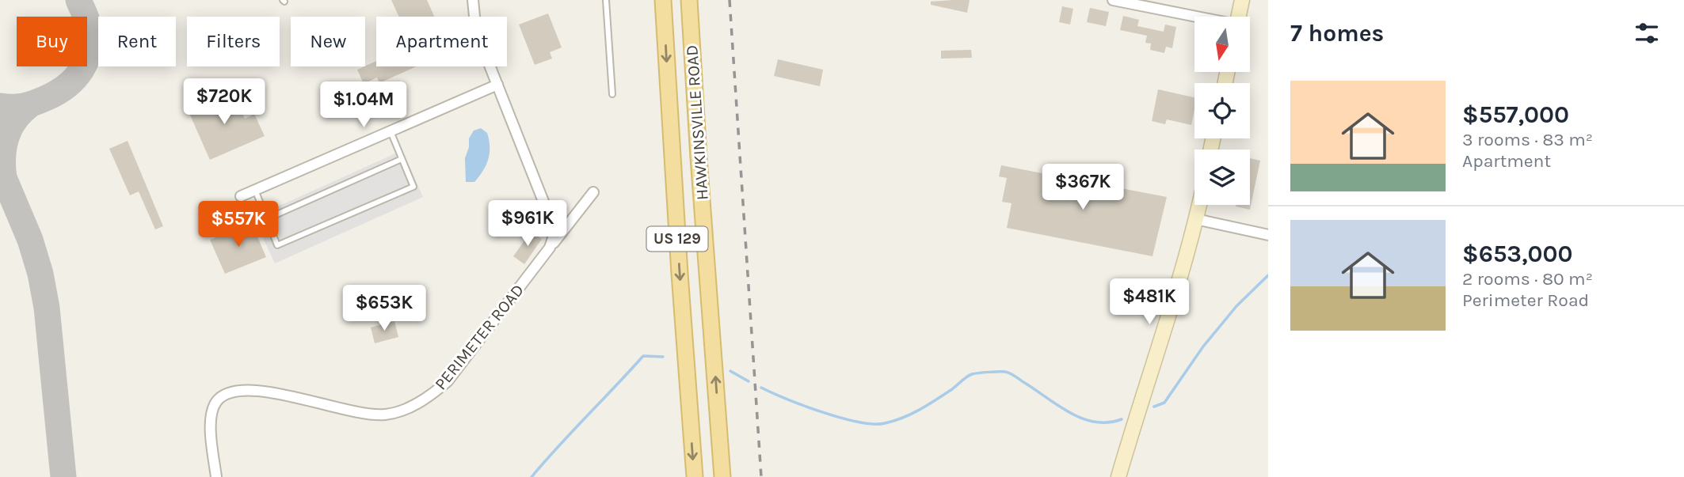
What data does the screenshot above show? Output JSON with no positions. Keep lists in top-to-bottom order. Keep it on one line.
{"streets":{"main road":["HAWKINSVILLE ROAD","US 129"],"street":["PERIMETER ROAD"]},"north":"bottom","page":{"heading":"7 homes","chip":["Buy","Rent","Filters","New","Apartment"],"list":[{"name":"$557,000","note":"3 rooms · 83 m² · Apartment"},{"name":"$653,000","note":"2 rooms · 80 m² · Perimeter Road"}],"price":["$720K","$1.04M","$367K","$961K","$557K","$481K","$653K"]}}
